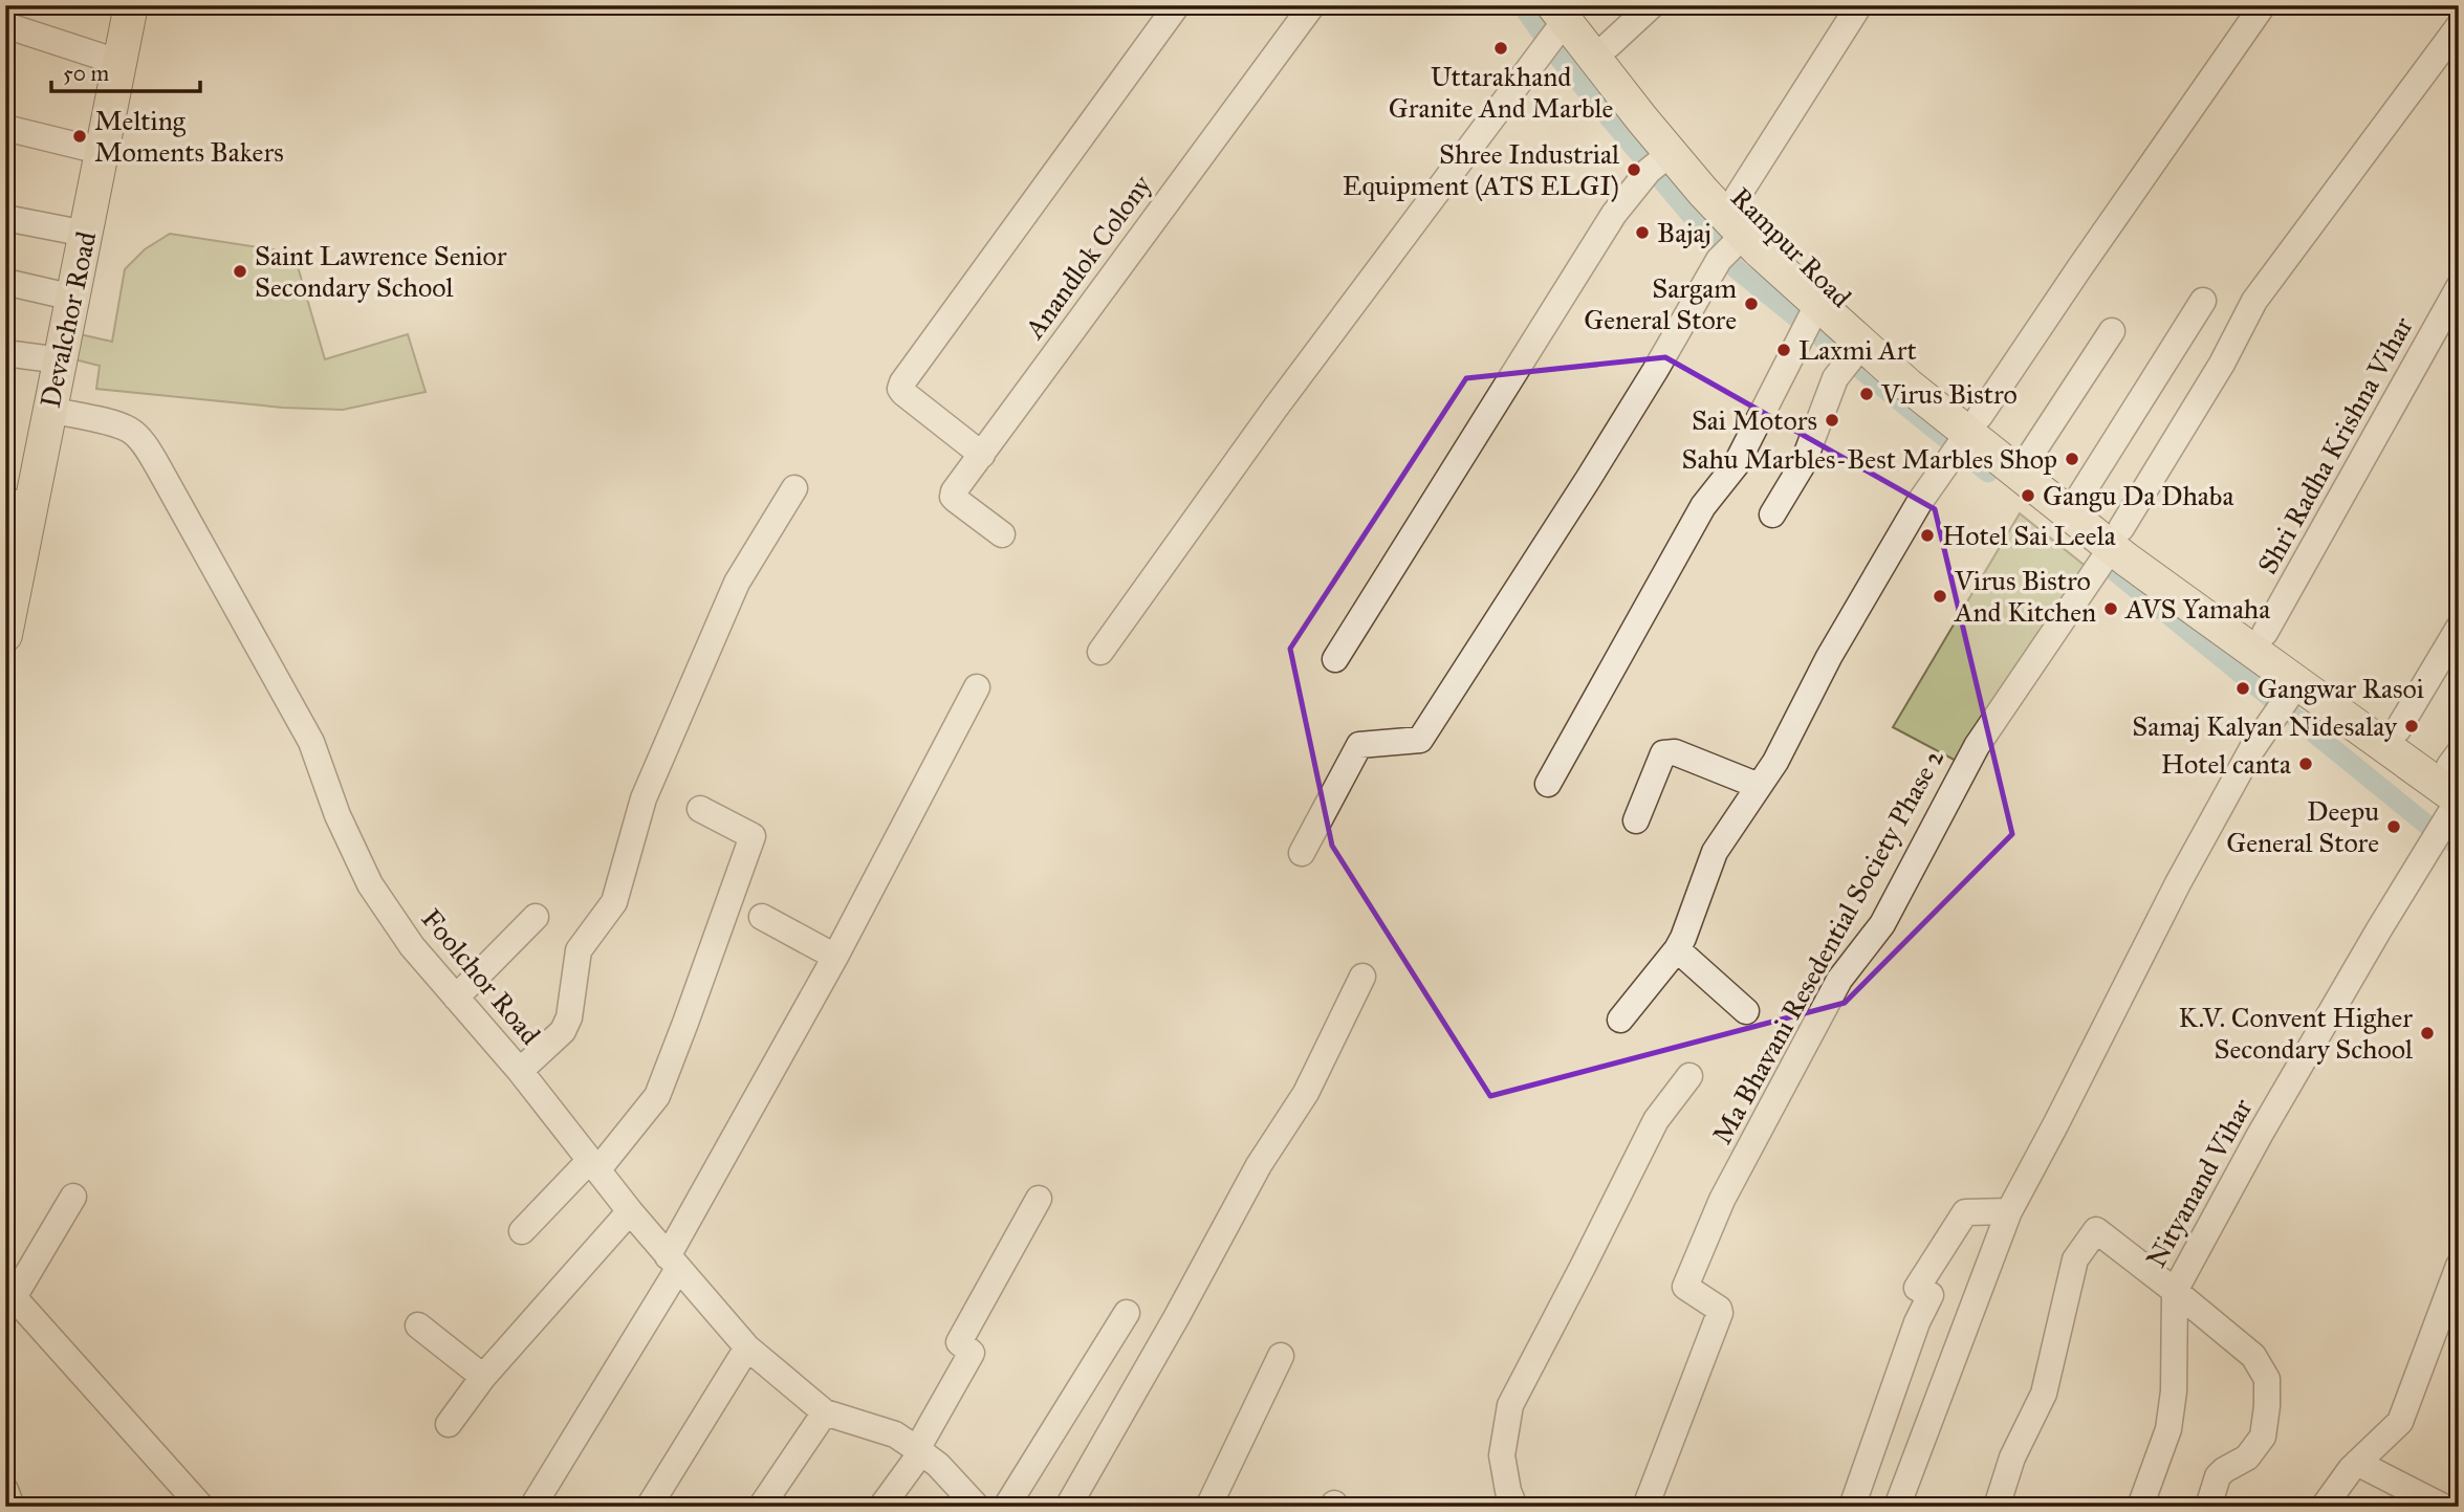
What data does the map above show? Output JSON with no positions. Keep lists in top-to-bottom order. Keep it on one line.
{"streets":{"main road":["Rampur Road","Devalchor Road"],"street":["Anandlok Colony","Shri Radha Krishna Vihar","Ma Bhavani Resedential Society Phase 2","Foolchor Road","Nityanand Vihar"]},"crossings":[["Rampur Road","Shri Radha Krishna Vihar"],["Rampur Road","Ma Bhavani Resedential Society Phase 2"],["Devalchor Road","Foolchor Road"]],"places":["Uttarakhand Granite And Marble","Melting Moments Bakers","Shree Industrial Equipment (ATS ELGI)","Bajaj","Saint Lawrence Senior Secondary School","Sargam General Store","Laxmi Art","Virus Bistro","Sai Motors","Sahu Marbles-Best Marbles Shop","Gangu Da Dhaba","Hotel Sai Leela","Virus Bistro And Kitchen","AVS Yamaha","Gangwar Rasoi","Samaj Kalyan Nidesalay","Hotel canta","Deepu General Store","K.V. Convent Higher Secondary School"],"scale_bar":"50 m"}
